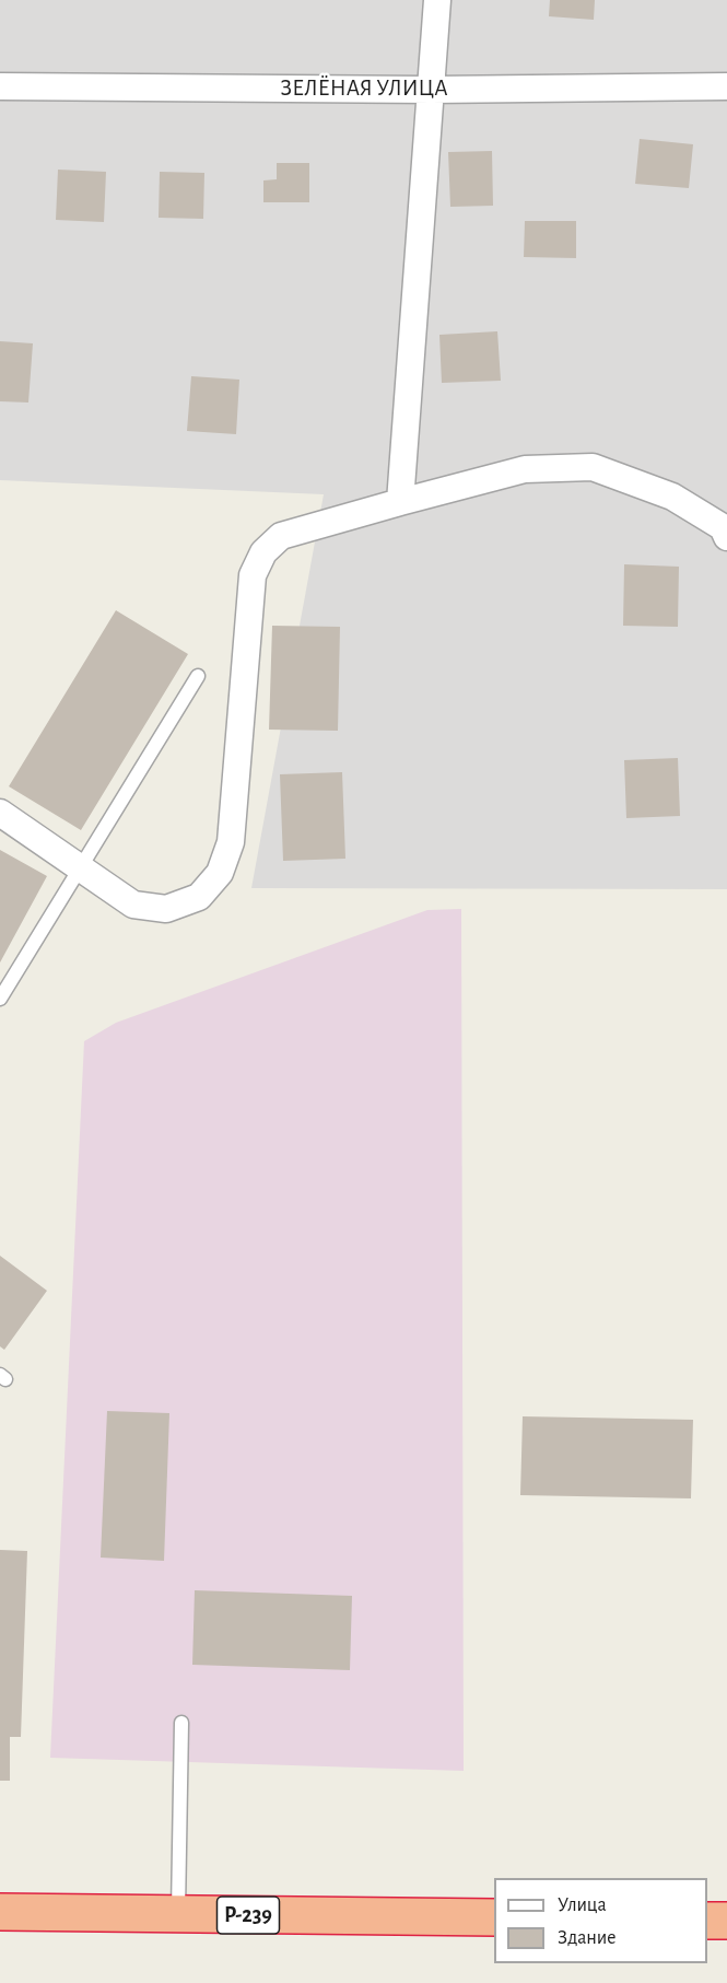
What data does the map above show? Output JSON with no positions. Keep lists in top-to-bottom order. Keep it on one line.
{"streets":{"highway":["Р-239"],"street":["ЗЕЛЁНАЯ УЛИЦА"]},"legend":["Улица","Здание"]}
